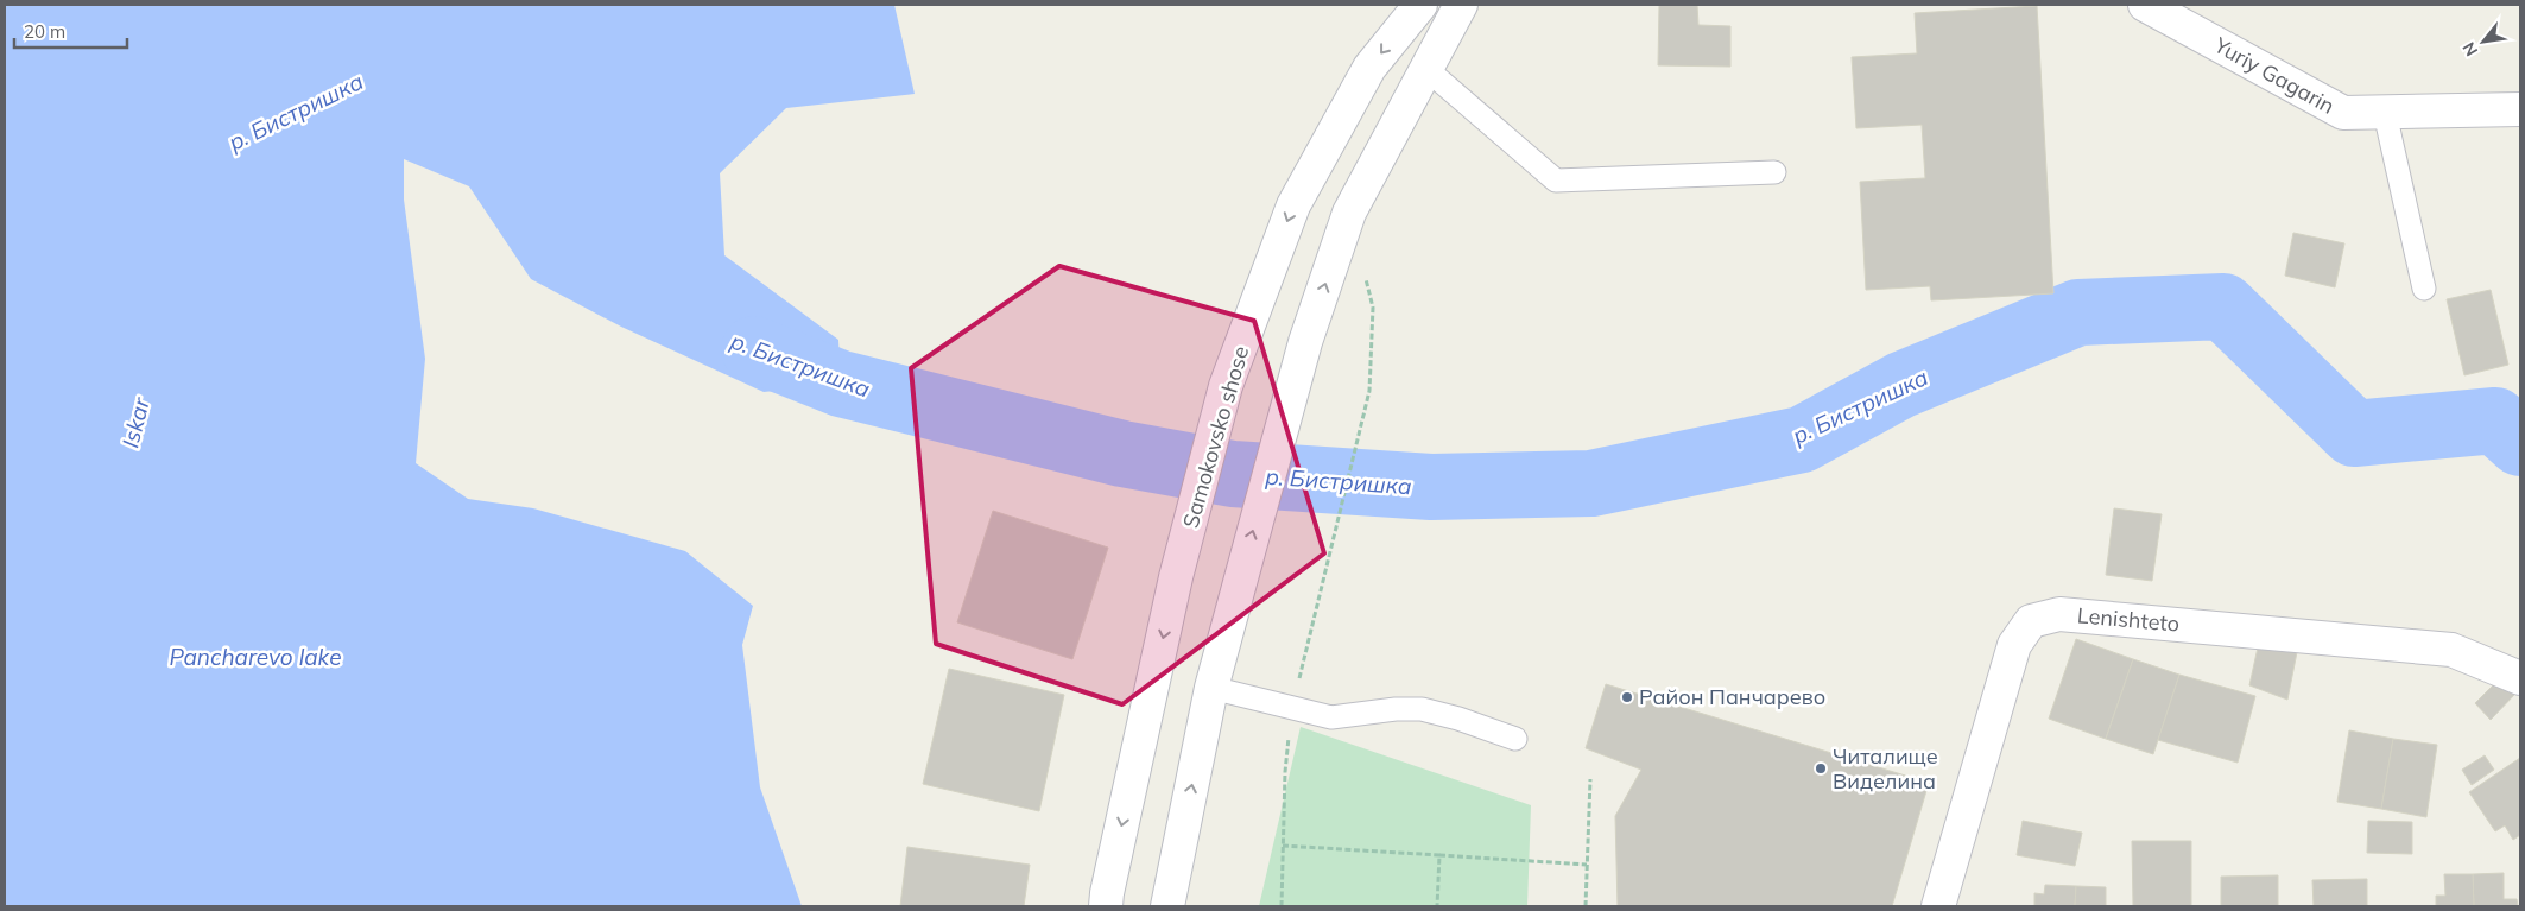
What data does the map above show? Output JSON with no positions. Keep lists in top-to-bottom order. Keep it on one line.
{"streets":{"main road":["Yuriy Gagarin","Samokovsko shose","Lenishteto"]},"water":["р. Бистришка","Iskar","Pancharevo lake"],"places":["Район Панчарево","Читалище Виделина"],"scale_bar":"20 m","north":"bottom left"}
